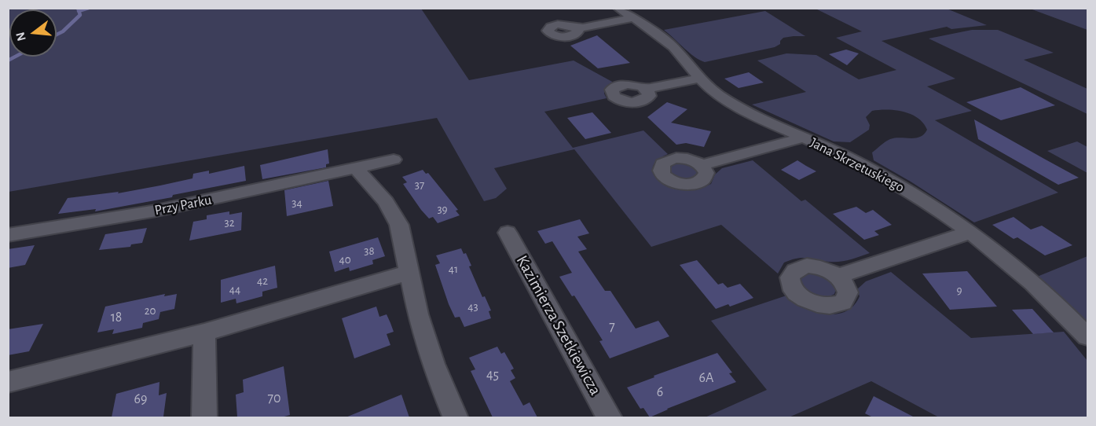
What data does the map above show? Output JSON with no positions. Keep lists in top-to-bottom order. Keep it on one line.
{"streets":{"street":["Jana Skrzetuskiego","Przy Parku","Kazimierza Szetkiewicza"]},"house_numbers":["37","34","39","32","38","40","41","42","44","9","43","20","18","7","45","6A","6","70","69"],"north":"left"}
